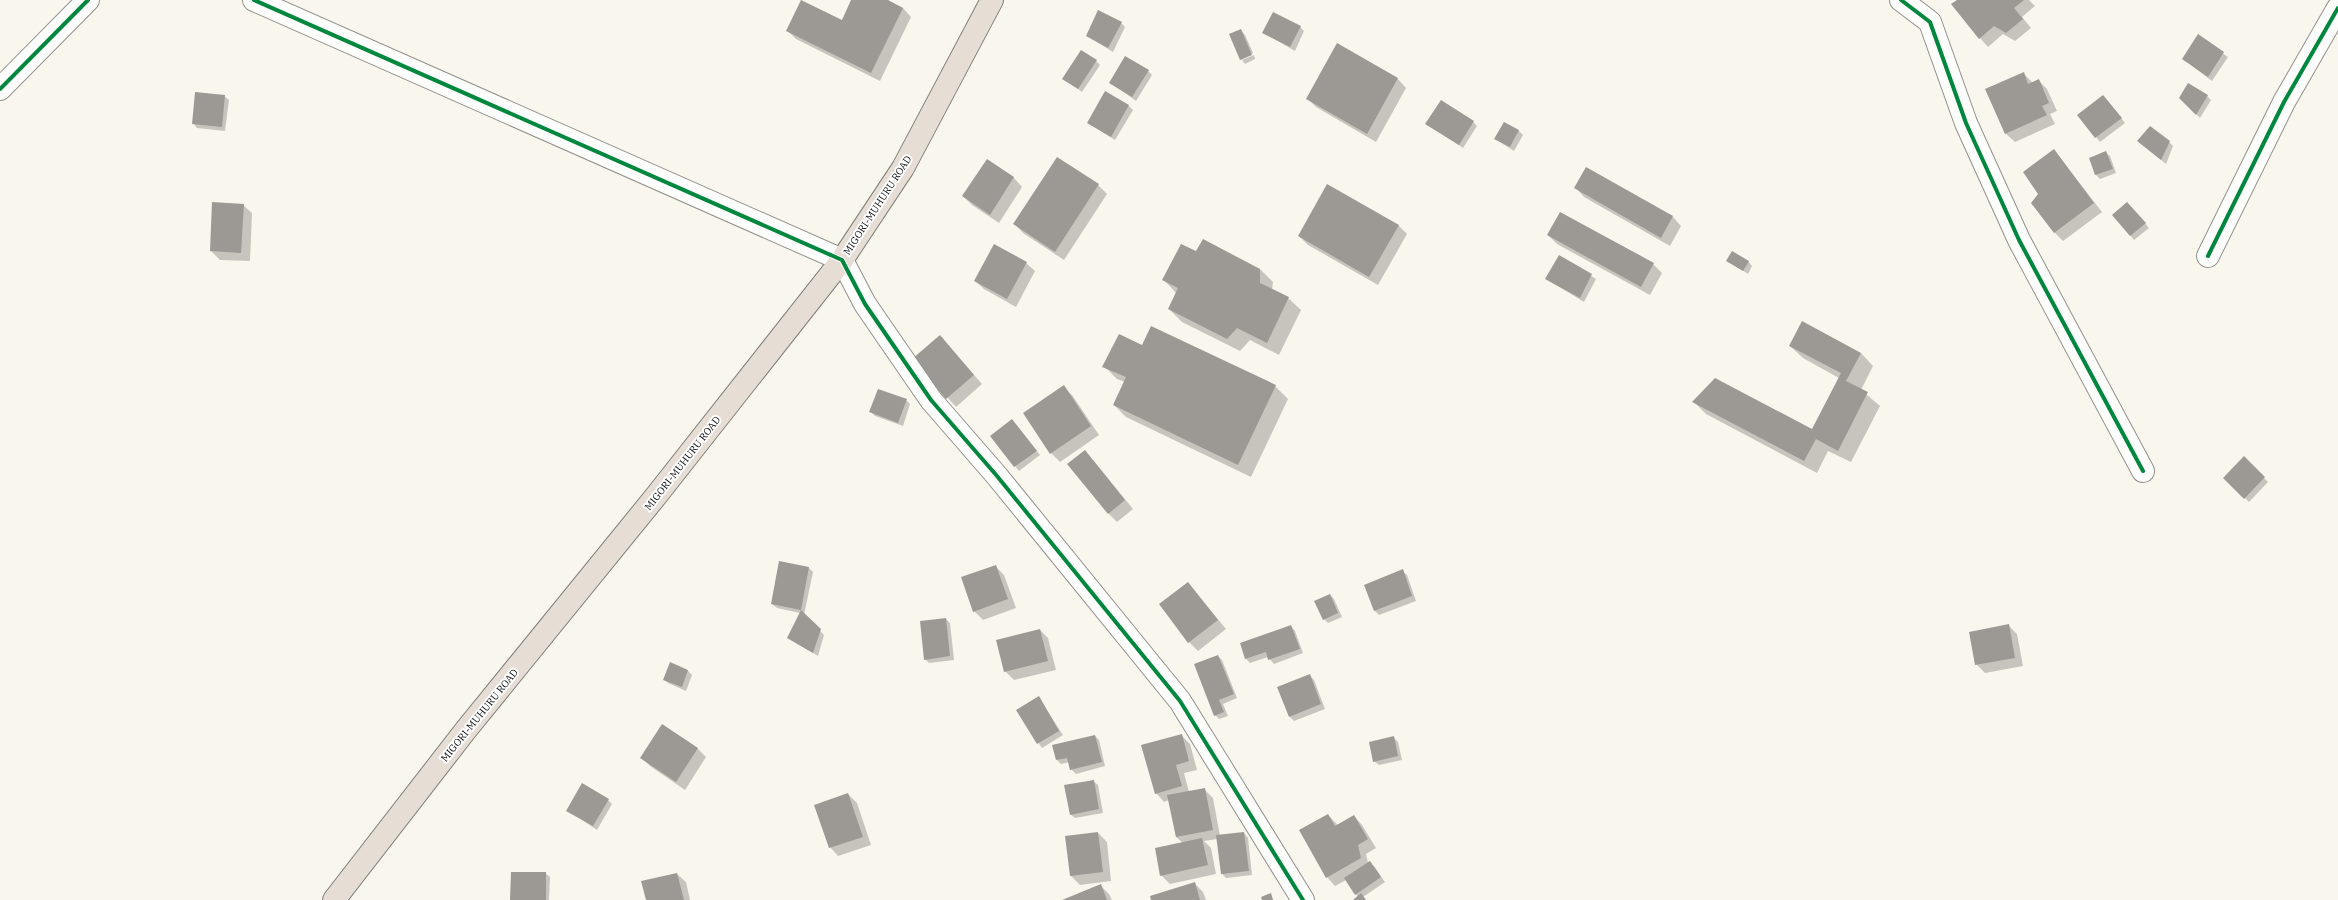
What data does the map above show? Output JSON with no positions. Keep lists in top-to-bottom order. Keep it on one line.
{"streets":{"highway":["MIGORI-MUHURU ROAD"]}}
